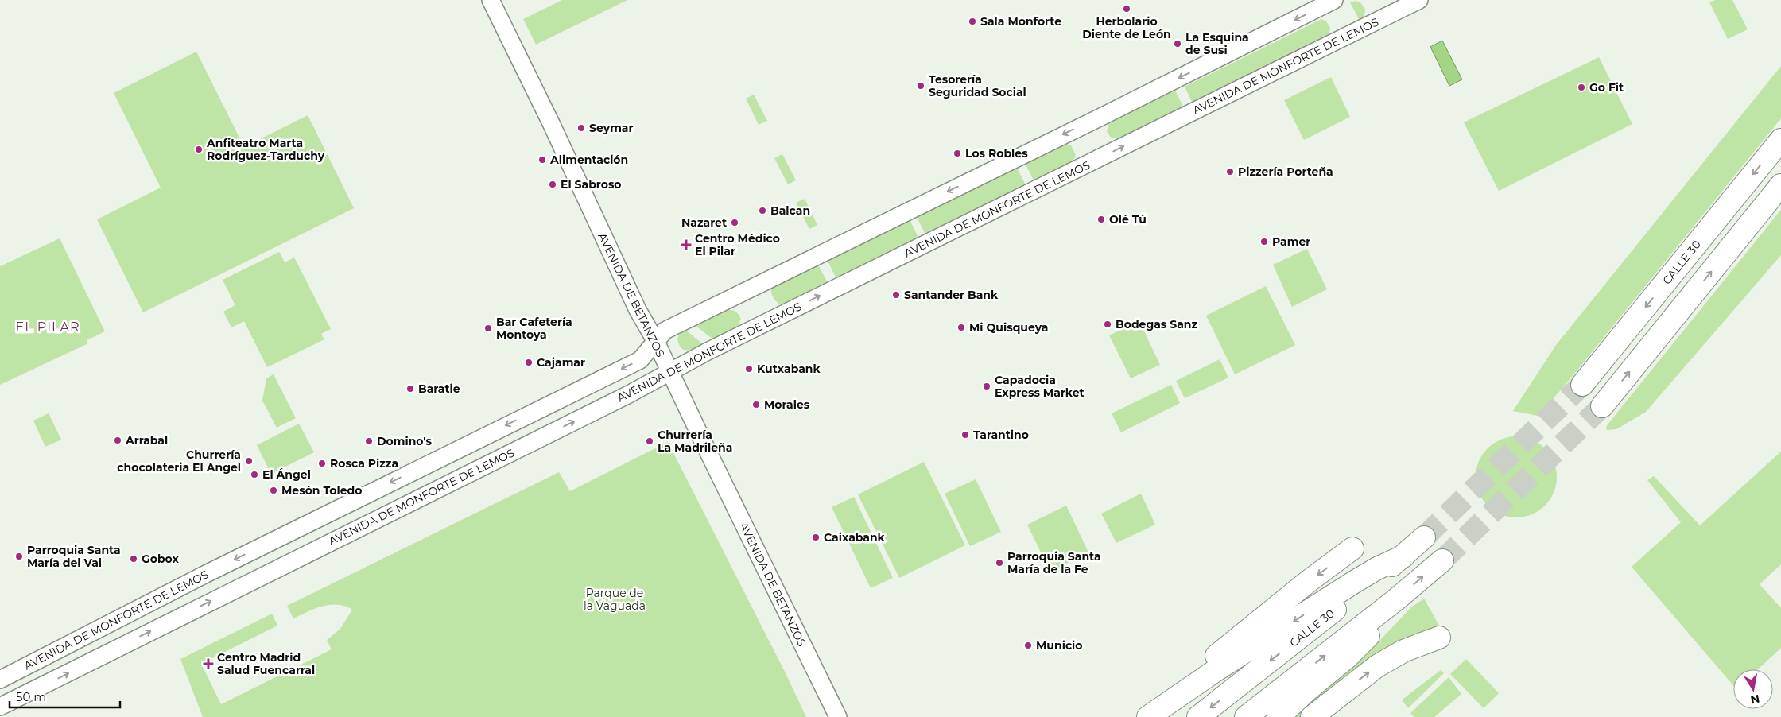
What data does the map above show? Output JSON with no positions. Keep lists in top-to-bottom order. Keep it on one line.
{"streets":{"highway":["CALLE 30"],"street":["AVENIDA DE MONFORTE DE LEMOS","AVENIDA DE BETANZOS"]},"crossings":[["AVENIDA DE MONFORTE DE LEMOS","AVENIDA DE BETANZOS"]],"districts":["EL PILAR"],"parks":["Parque de la Vaguada"],"places":{"other":["Herbolario Diente de León","Sala Monforte","La Esquina de Susi","Tesorería Seguridad Social","Go Fit","Seymar","Anfiteatro Marta Rodríguez-Tarduchy","Los Robles","Alimentación","Pizzería Porteña","El Sabroso","Balcan","Olé Tú","Nazaret","Pamer","Santander Bank","Bodegas Sanz","Mi Quisqueya","Bar Cafetería Montoya","Cajamar","Kutxabank","Capadocia Express Market","Baratie","Morales","Tarantino","Arrabal","Domino's","Churrería La Madrileña","Churrería chocolateria El Angel","Rosca Pizza","El Ángel","Mesón Toledo","Caixabank","Parroquia Santa María del Val","Gobox","Parroquia Santa María de la Fe","Municio"],"health":["Centro Médico El Pilar","Centro Madrid Salud Fuencarral"]},"scale_bar":"50 m","north":"bottom"}
